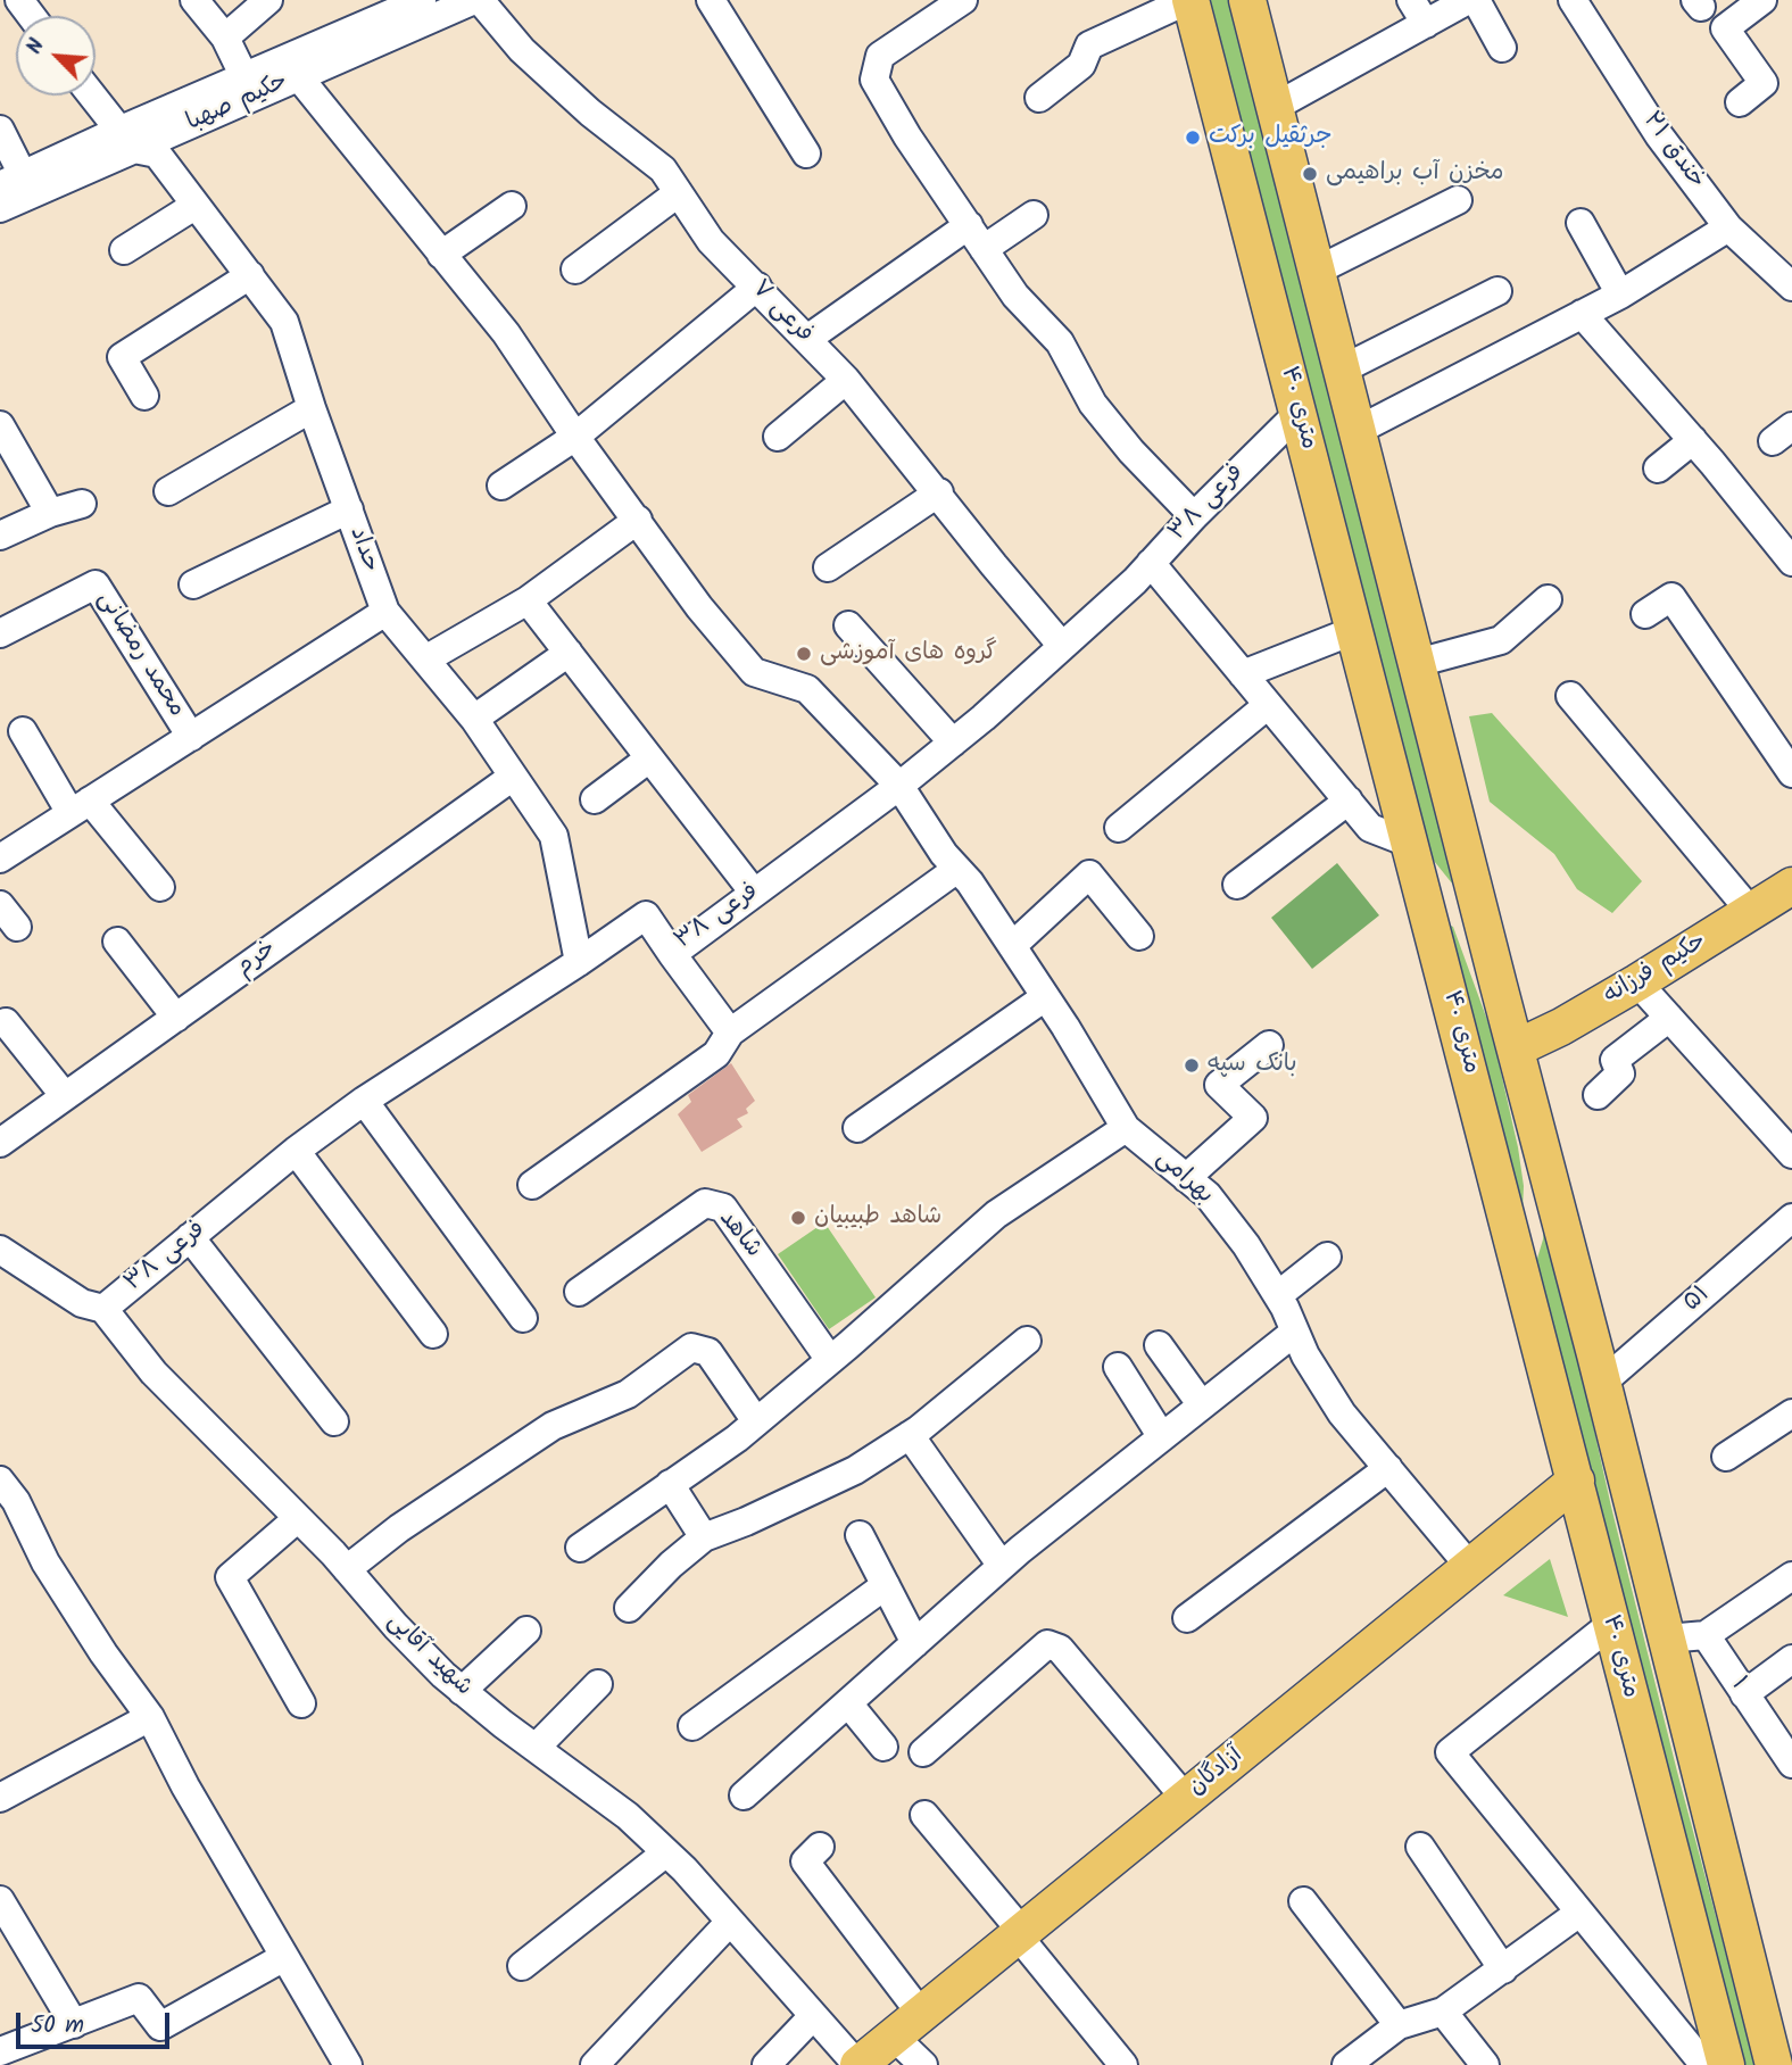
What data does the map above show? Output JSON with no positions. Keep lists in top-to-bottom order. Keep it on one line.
{"streets":{"main road":["۴۰ متری","حکیم فرزانه","آزادگان"],"street":["حکیم صهبا","۲۱ خندق","فرعی ۷","فرعی ۳۸","حداد","محمد رمضانی","خرم","بهرامی","شاهد","۵۱","شهید آقایی","۱"]},"crossings":[["حکیم صهبا","فرعی ۷"],["حکیم صهبا","حداد"],["حکیم صهبا","بهرامی"],["فرعی ۷","فرعی ۳۸"],["۴۰ متری","فرعی ۳۸"],["۴۰ متری","حکیم فرزانه"],["۴۰ متری","۵۱"],["۴۰ متری","آزادگان"],["فرعی ۳۸","حداد"],["فرعی ۳۸","بهرامی"],["فرعی ۳۸","شهید آقایی"],["حداد","خرم"],["بهرامی","آزادگان"],["شهید آقایی","آزادگان"]],"places":["جرثقیل برکت","مخزن آب براهیمی","گروه های آموزشی","بانک سپه","شاهد طبیبیان"],"scale_bar":"50 m","north":"top left"}
